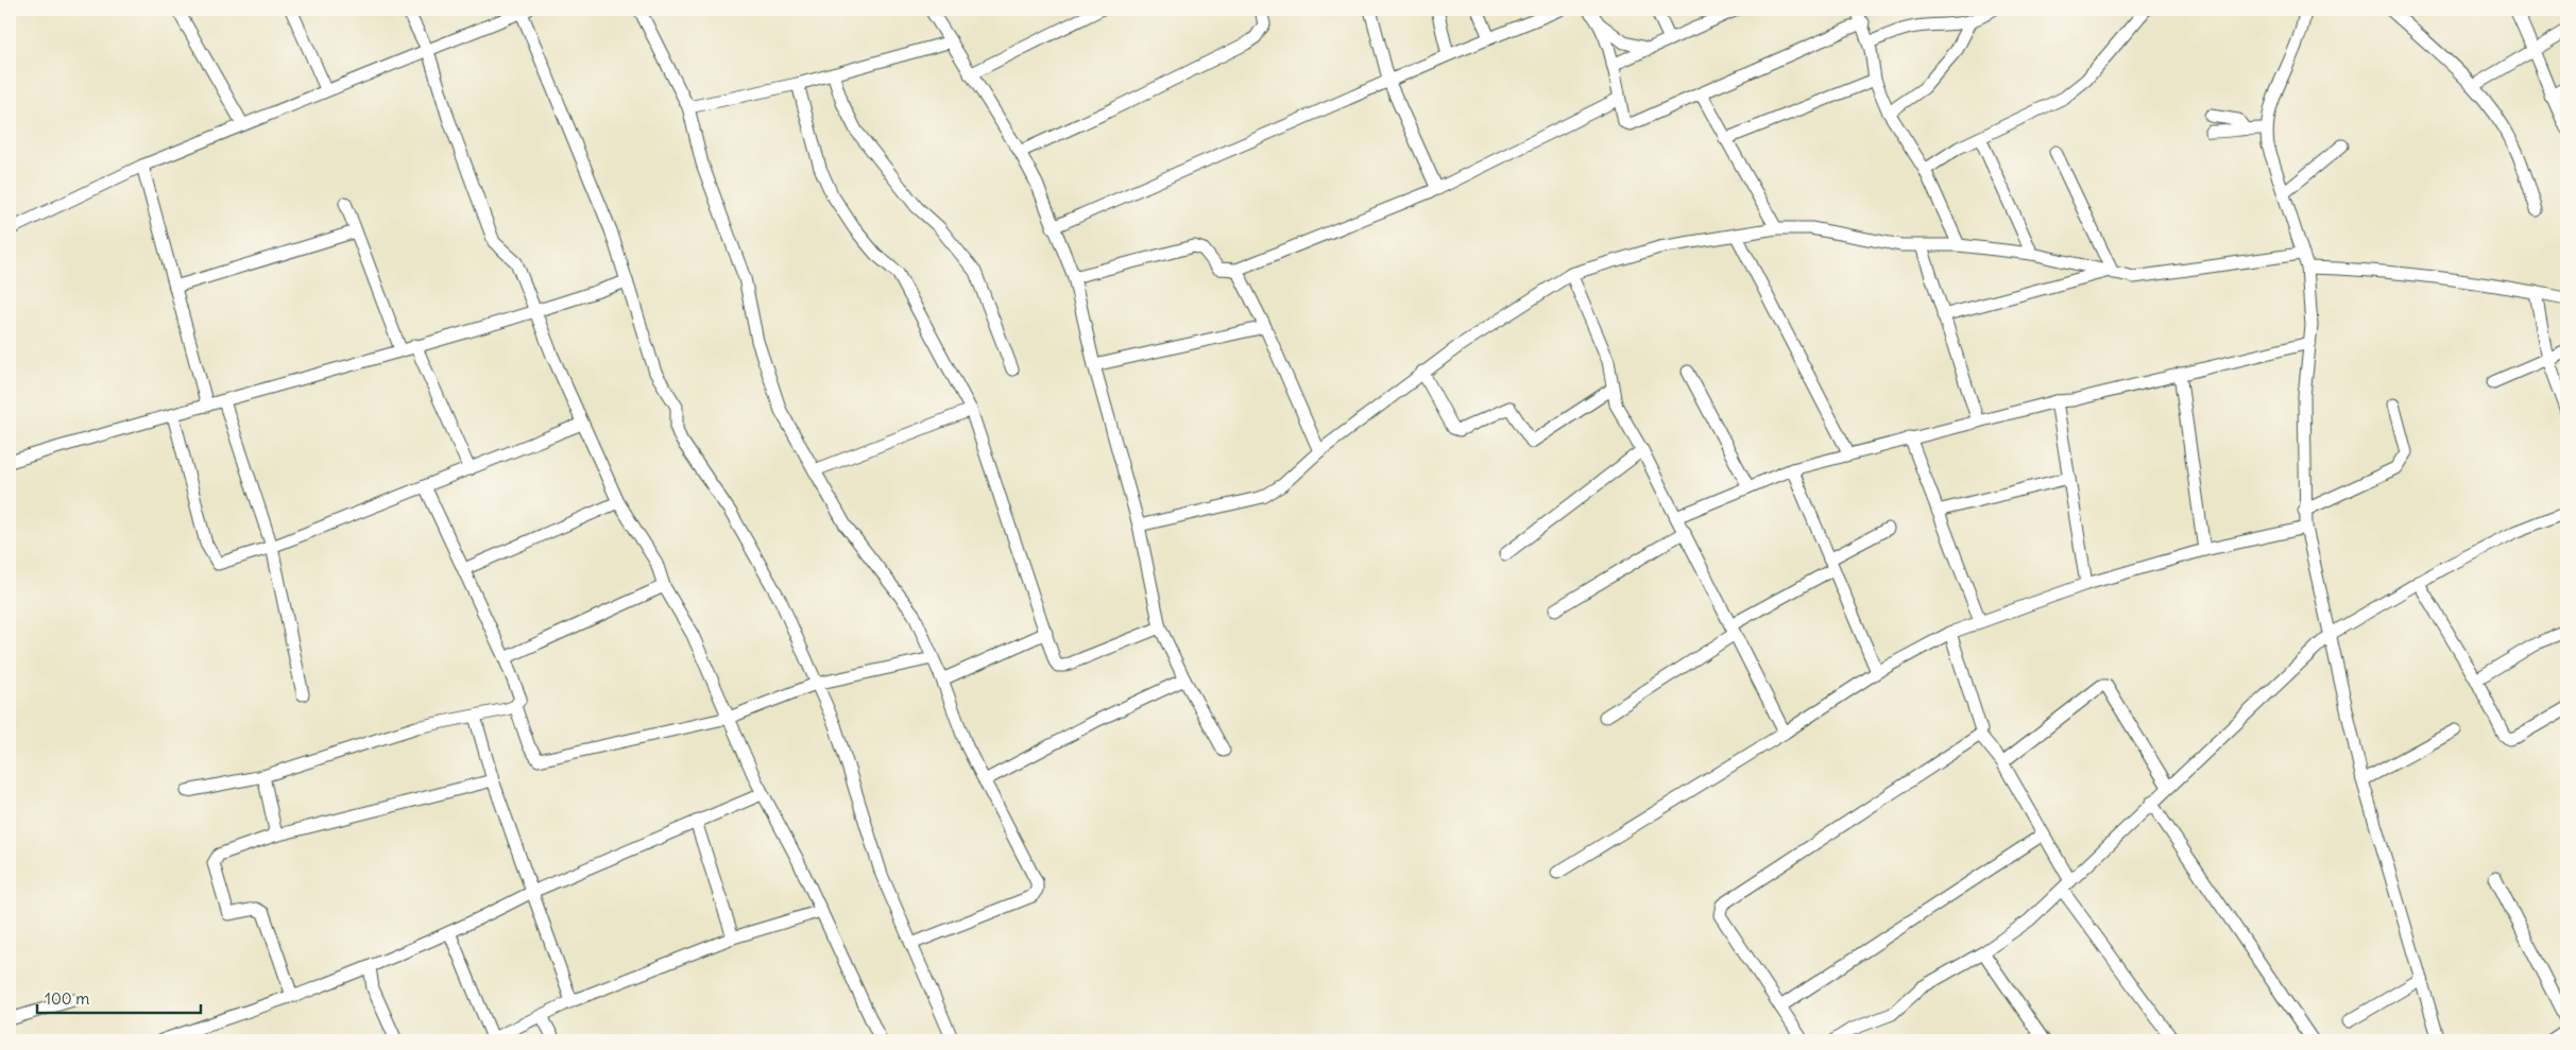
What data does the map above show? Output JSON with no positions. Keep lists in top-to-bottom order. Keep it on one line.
{"scale_bar":"100 m"}
